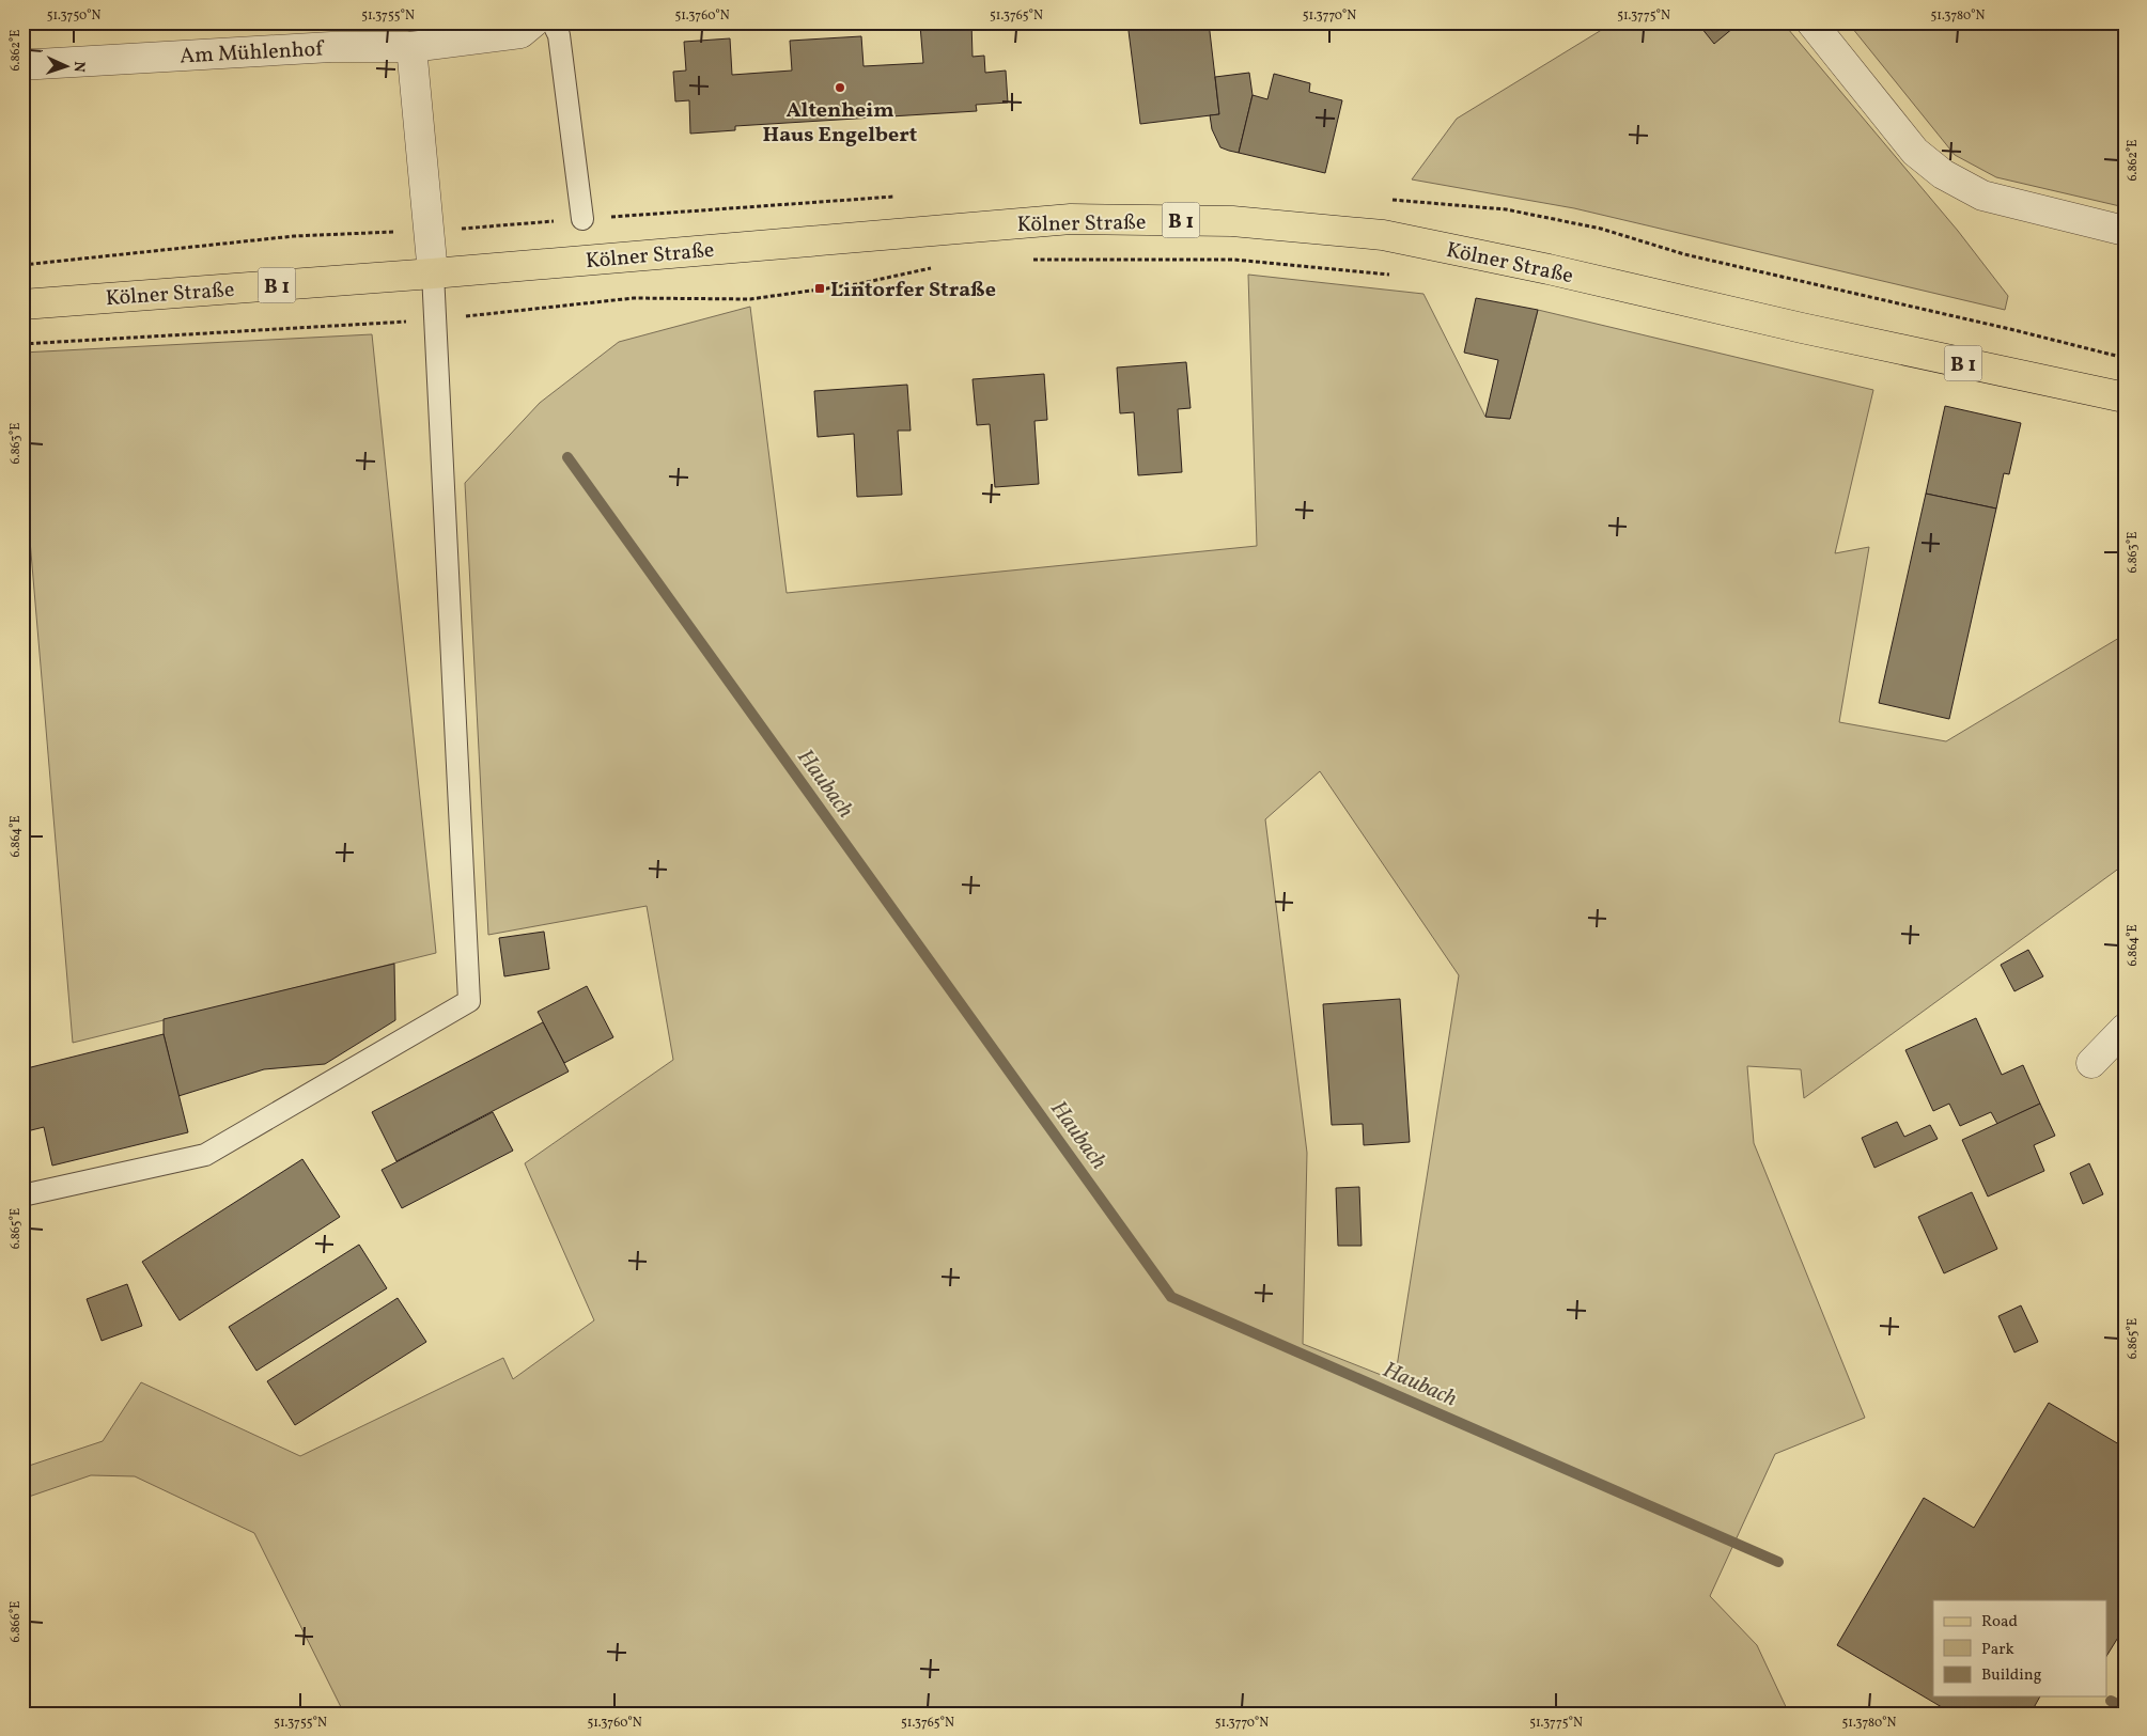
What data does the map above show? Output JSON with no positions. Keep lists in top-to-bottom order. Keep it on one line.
{"streets":{"main road":["B 1","Kölner Straße"],"street":["Am Mühlenhof"]},"water":["Haubach"],"places":{"other":["Altenheim Haus Engelbert"],"transit":["Lintorfer Straße"]},"legend":["Road","Park","Building"],"north":"right","coordinates":["51.3750°N","51.3755°N","51.3760°N","51.3765°N","51.3770°N","51.3775°N","51.3780°N","6.862°E","6.863°E","6.864°E","6.865°E","6.866°E"]}
